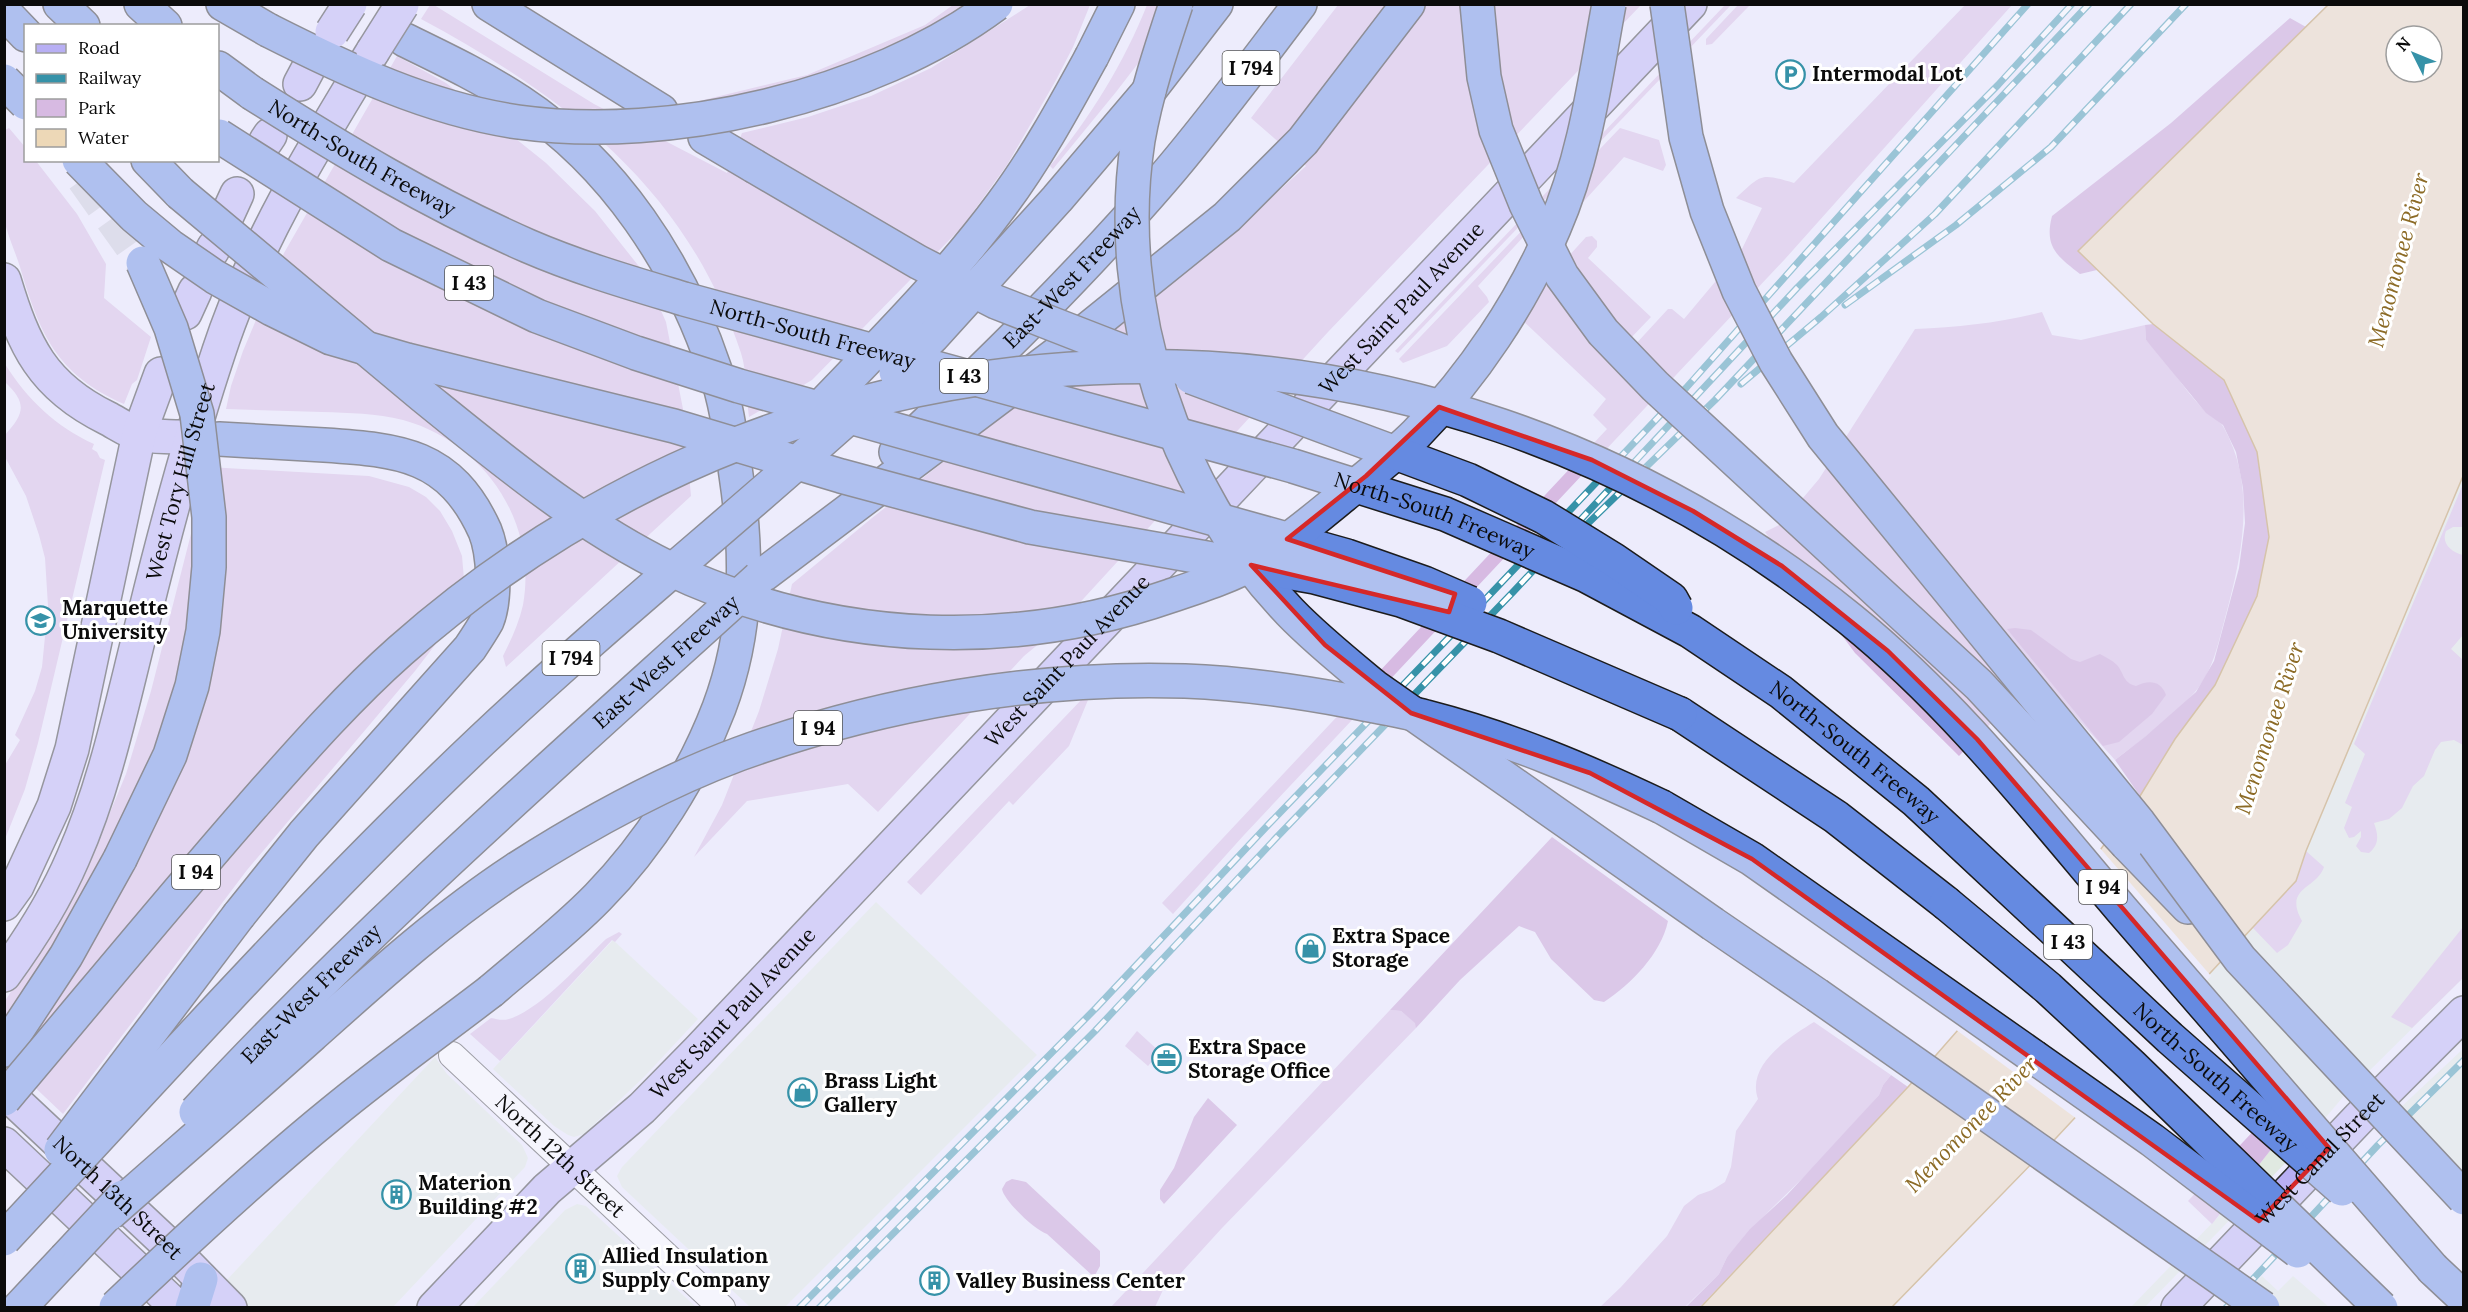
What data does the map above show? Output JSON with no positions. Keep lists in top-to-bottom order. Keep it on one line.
{"streets":{"highway":["I 794","North-South Freeway","East-West Freeway","I 43","I 94"],"street":["West Saint Paul Avenue","West Tory Hill Street","North 12th Street","West Canal Street","North 13th Street"]},"crossings":[["North-South Freeway","I 94"],["East-West Freeway","I 94"],["West Saint Paul Avenue","North 12th Street"]],"water":["Menomonee River"],"places":{"parking":["Intermodal Lot"],"school or university":["Marquette University"],"shop":["Extra Space Storage","Brass Light Gallery"],"office":["Extra Space Storage Office"],"building":["Materion Building #2","Allied Insulation Supply Company","Valley Business Center"]},"legend":["Road","Railway","Park","Water"],"north":"top left"}
